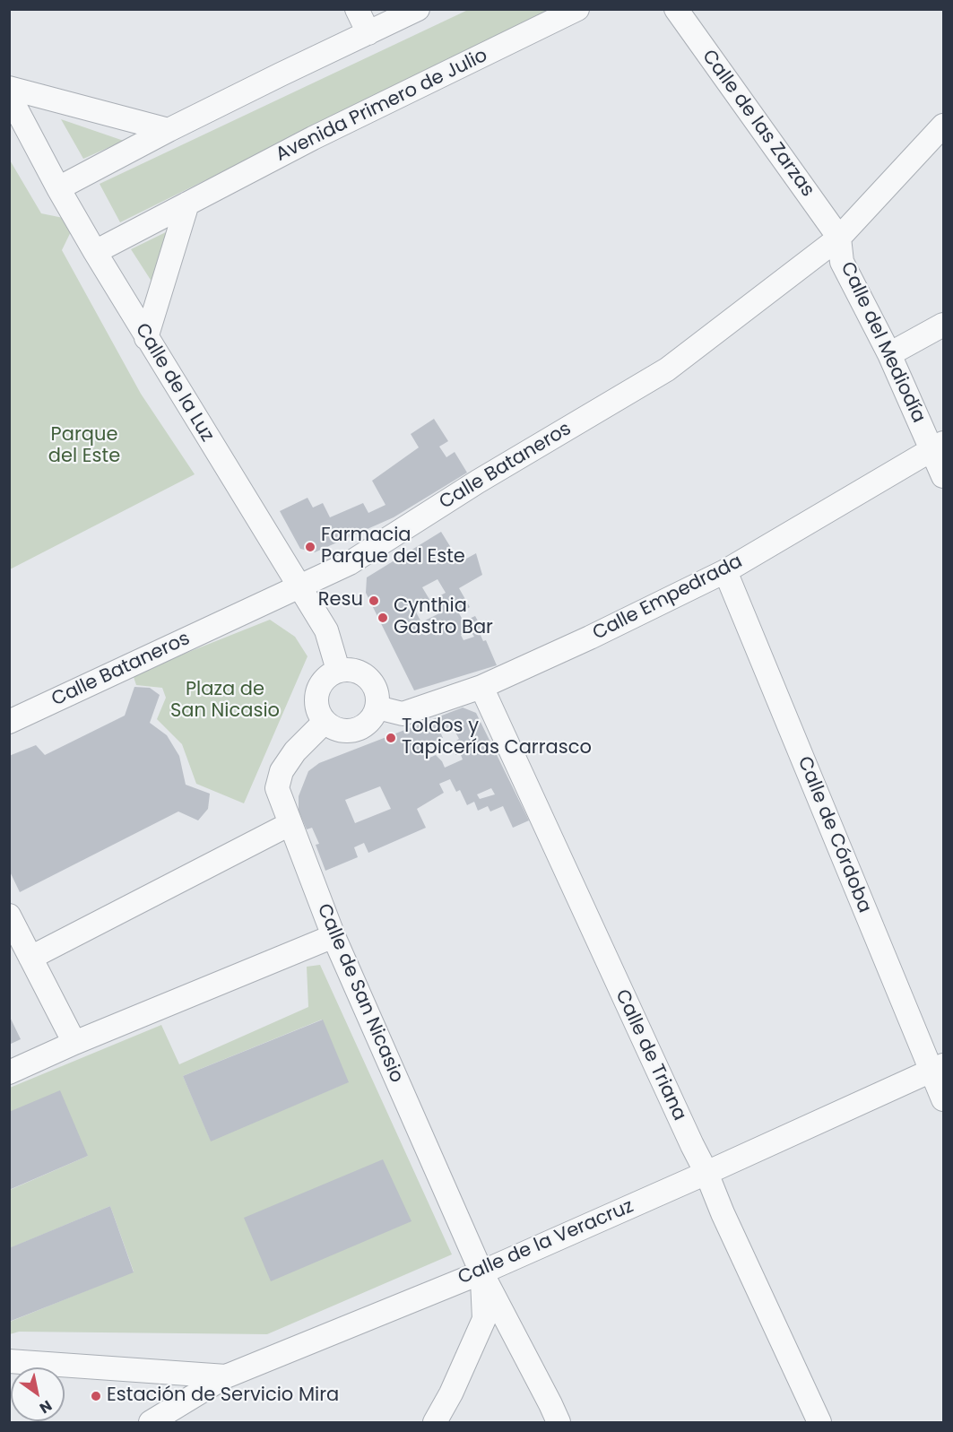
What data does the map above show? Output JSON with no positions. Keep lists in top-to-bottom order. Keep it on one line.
{"streets":{"street":["Avenida Primero de Julio","Calle de las Zarzas","Calle del Mediodía","Calle de la Luz","Calle Bataneros","Calle Empedrada","Calle de Córdoba","Calle de San Nicasio","Calle de Triana","Calle de la Veracruz"]},"crossings":[["Avenida Primero de Julio","Calle de la Luz"],["Calle de las Zarzas","Calle del Mediodía"],["Calle de las Zarzas","Calle Bataneros"],["Calle del Mediodía","Calle Bataneros"],["Calle del Mediodía","Calle Empedrada"],["Calle de la Luz","Calle Bataneros"],["Calle de la Luz","Calle Empedrada"],["Calle de la Luz","Calle de San Nicasio"],["Calle Empedrada","Calle de Córdoba"],["Calle Empedrada","Calle de San Nicasio"],["Calle Empedrada","Calle de Triana"],["Calle de Córdoba","Calle de la Veracruz"],["Calle de San Nicasio","Calle de la Veracruz"],["Calle de Triana","Calle de la Veracruz"]],"parks":["Parque del Este","Plaza de San Nicasio"],"places":["Farmacia Parque del Este","Resu","Cynthia Gastro Bar","Toldos y Tapicerías Carrasco","Estación de Servicio Mira"],"north":"bottom right"}
